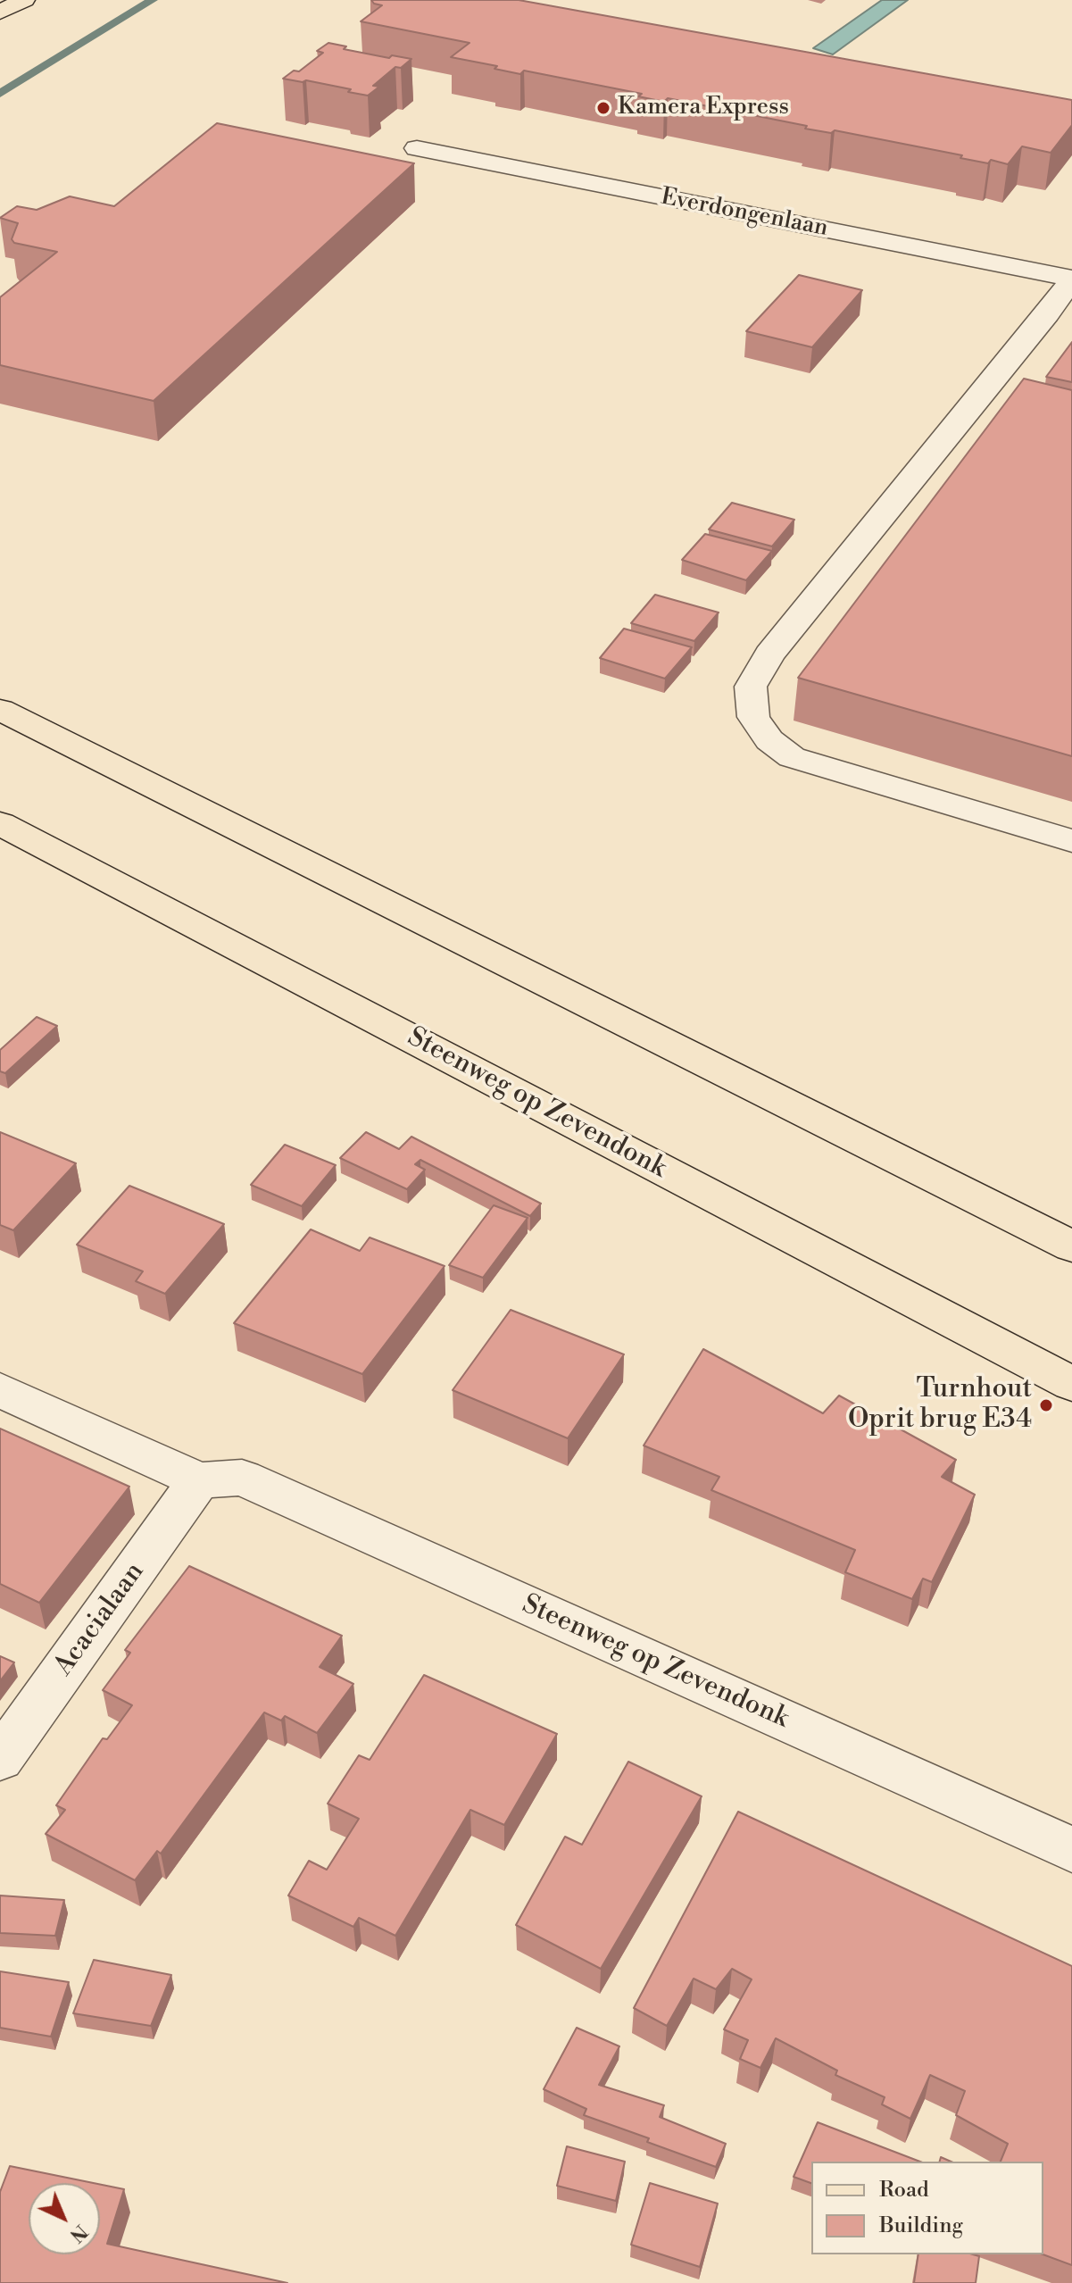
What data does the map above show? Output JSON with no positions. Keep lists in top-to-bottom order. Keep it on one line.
{"streets":{"main road":["Steenweg op Zevendonk"],"street":["Everdongenlaan","Acacialaan"]},"crossings":[["Steenweg op Zevendonk","Acacialaan"]],"places":["Kamera Express","Turnhout Oprit brug E34"],"legend":["Road","Building"],"north":"bottom right"}
